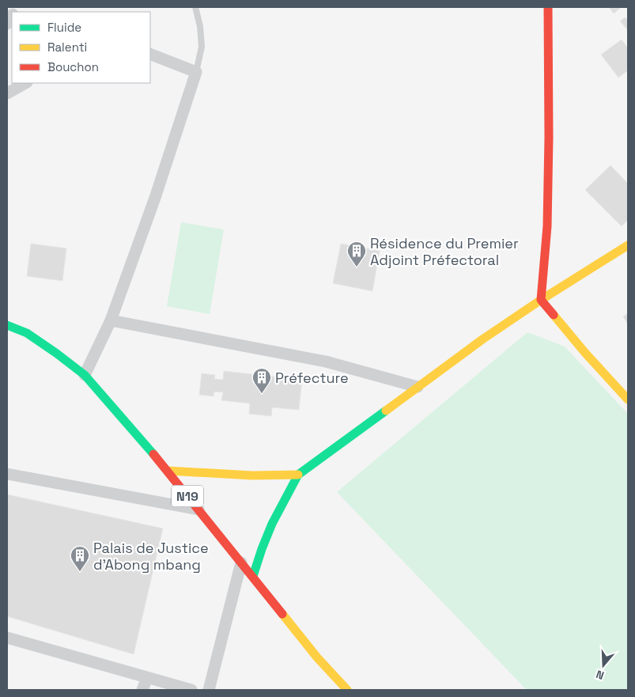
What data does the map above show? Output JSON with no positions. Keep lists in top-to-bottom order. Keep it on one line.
{"streets":{"main road":["N19"]},"places":{"building":["Résidence du Premier Adjoint Préfectoral","Préfecture","Palais de Justice d’Abong mbang"]},"legend":["Fluide","Ralenti","Bouchon"],"north":"bottom"}
